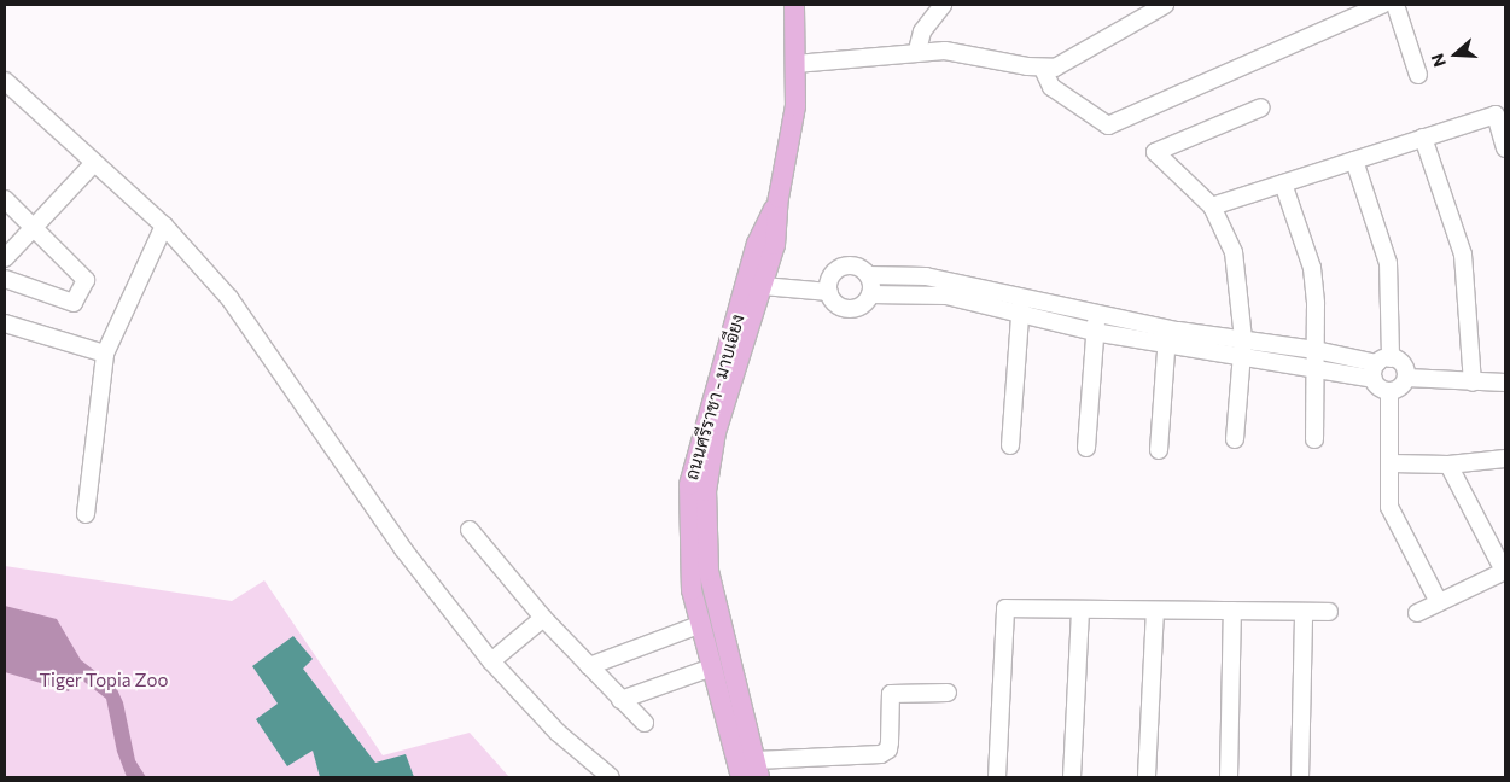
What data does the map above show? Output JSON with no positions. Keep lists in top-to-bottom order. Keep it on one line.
{"streets":{"main road":["ถนนศรีราชา - มาบเอียง"]},"parks":["Tiger Topia Zoo"],"north":"left"}
